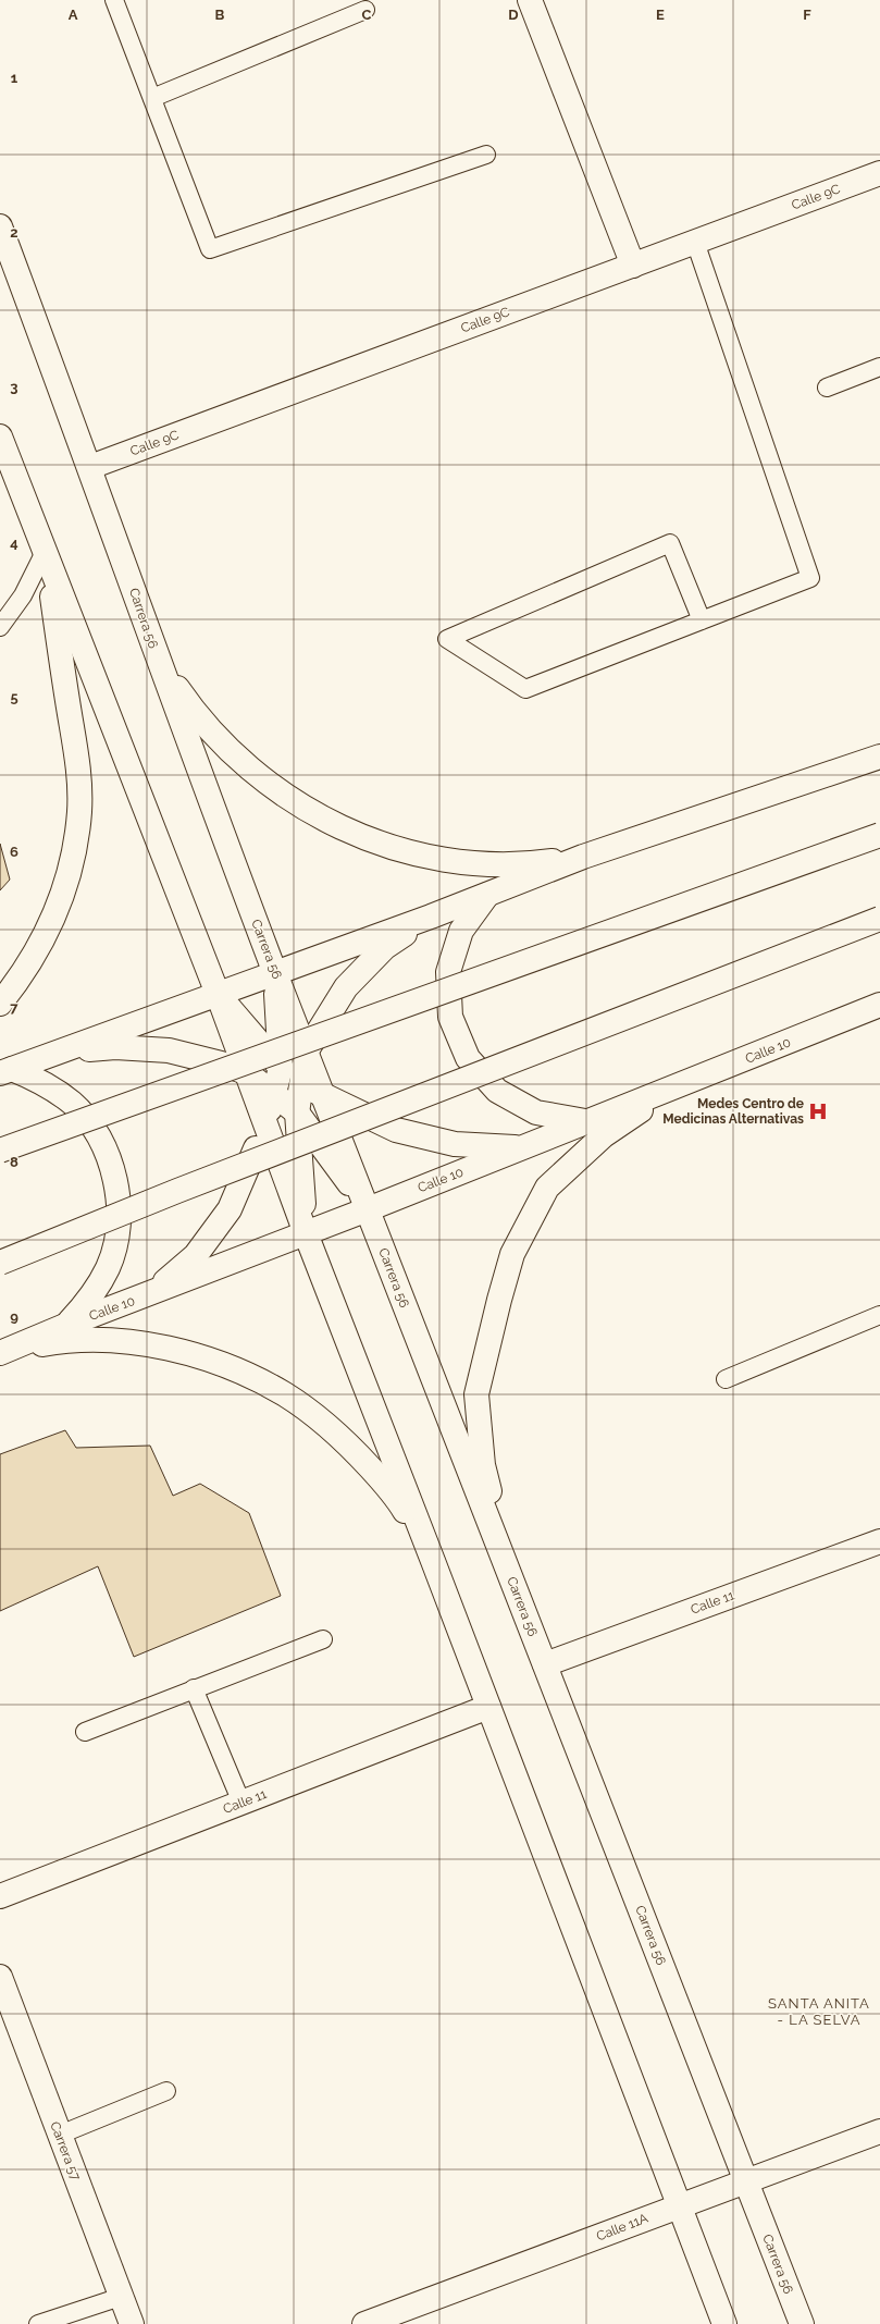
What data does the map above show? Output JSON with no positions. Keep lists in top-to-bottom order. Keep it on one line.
{"streets":{"street":["Calle 9C","Carrera 56","Calle 10","Calle 11","Carrera 57","Calle 11A"]},"crossings":[["Calle 9C","Carrera 56"],["Carrera 56","Calle 10"],["Carrera 56","Calle 11"],["Carrera 56","Calle 11A"]],"districts":["SANTA ANITA - LA SELVA"],"places":{"hospital":["Medes Centro de Medicinas Alternativas"]},"grid":{"columns":["A","B","C","D","E","F"],"rows":["1","2","3","4","5","6","7","8","9"]}}
